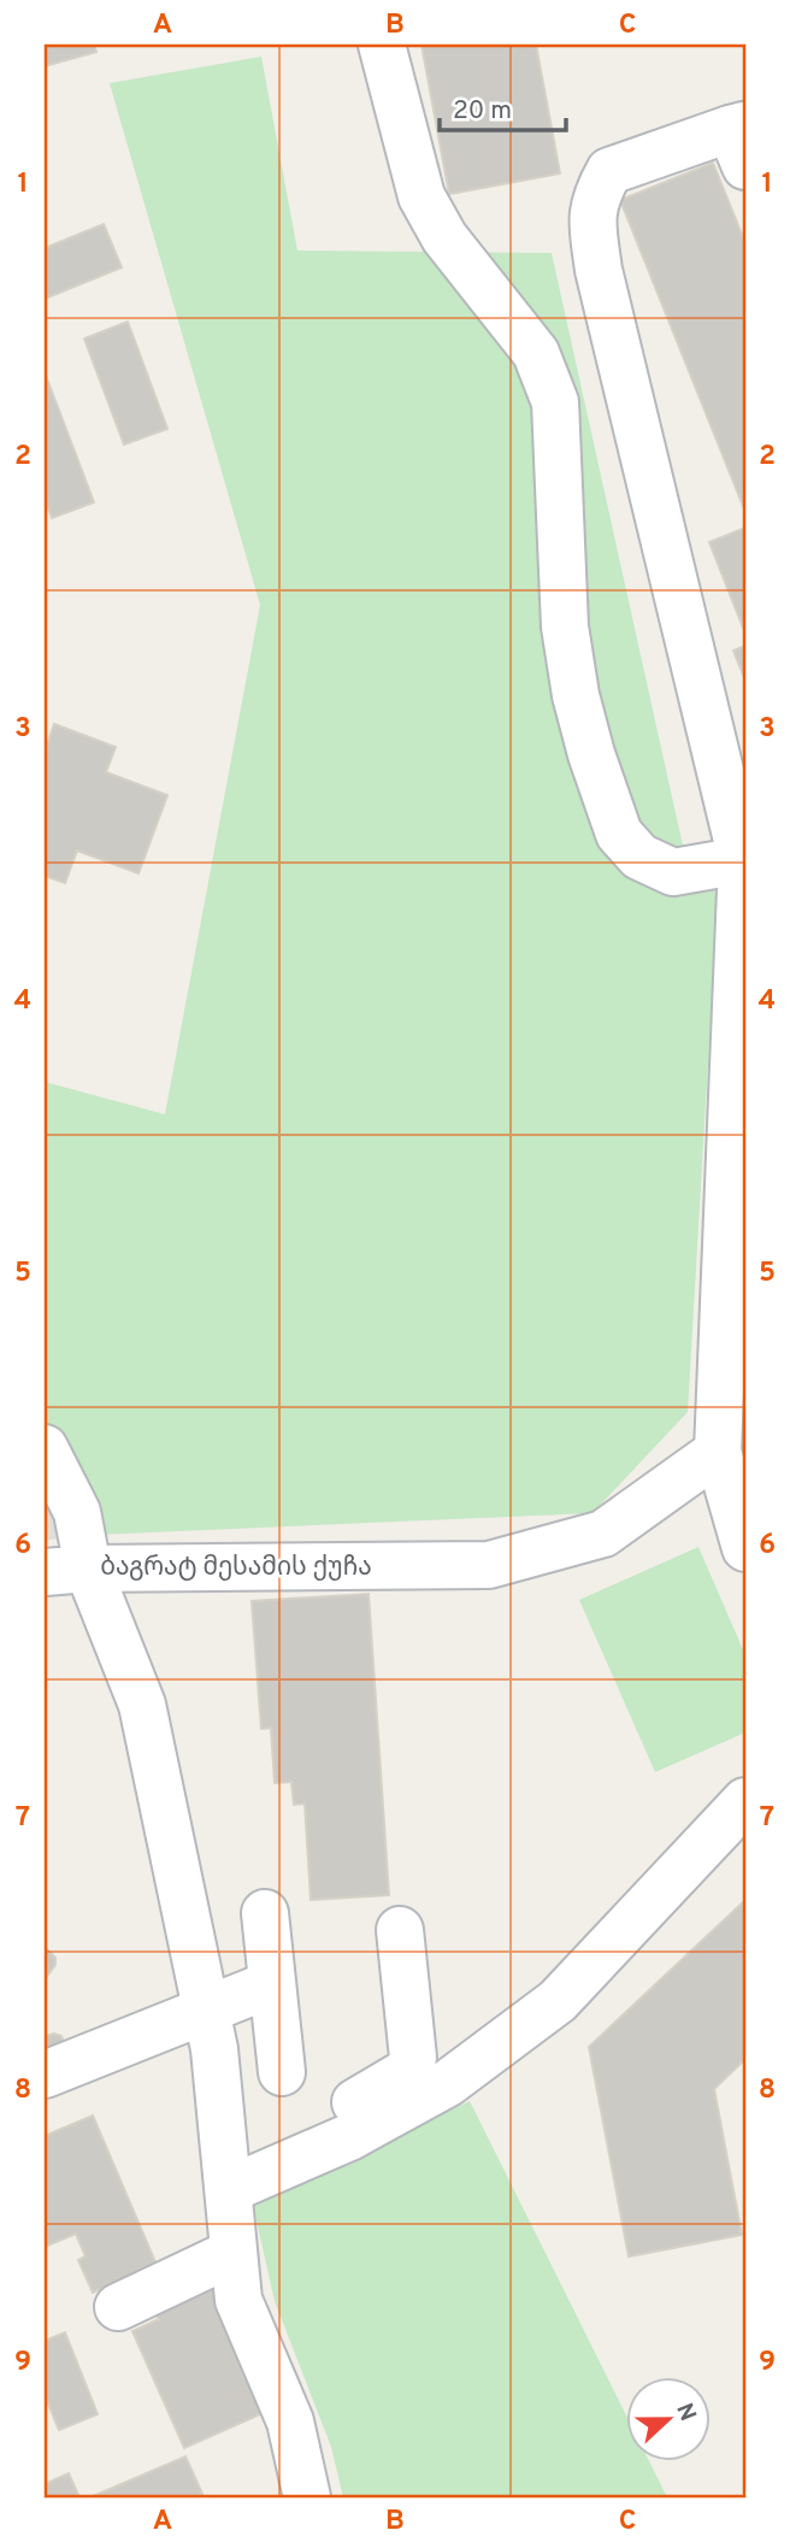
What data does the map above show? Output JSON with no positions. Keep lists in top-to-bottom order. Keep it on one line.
{"streets":{"street":["ბაგრატ მესამის ქუჩა"]},"scale_bar":"20 m","north":"right","grid":{"columns":["A","B","C"],"rows":["1","2","3","4","5","6","7","8","9"]}}
